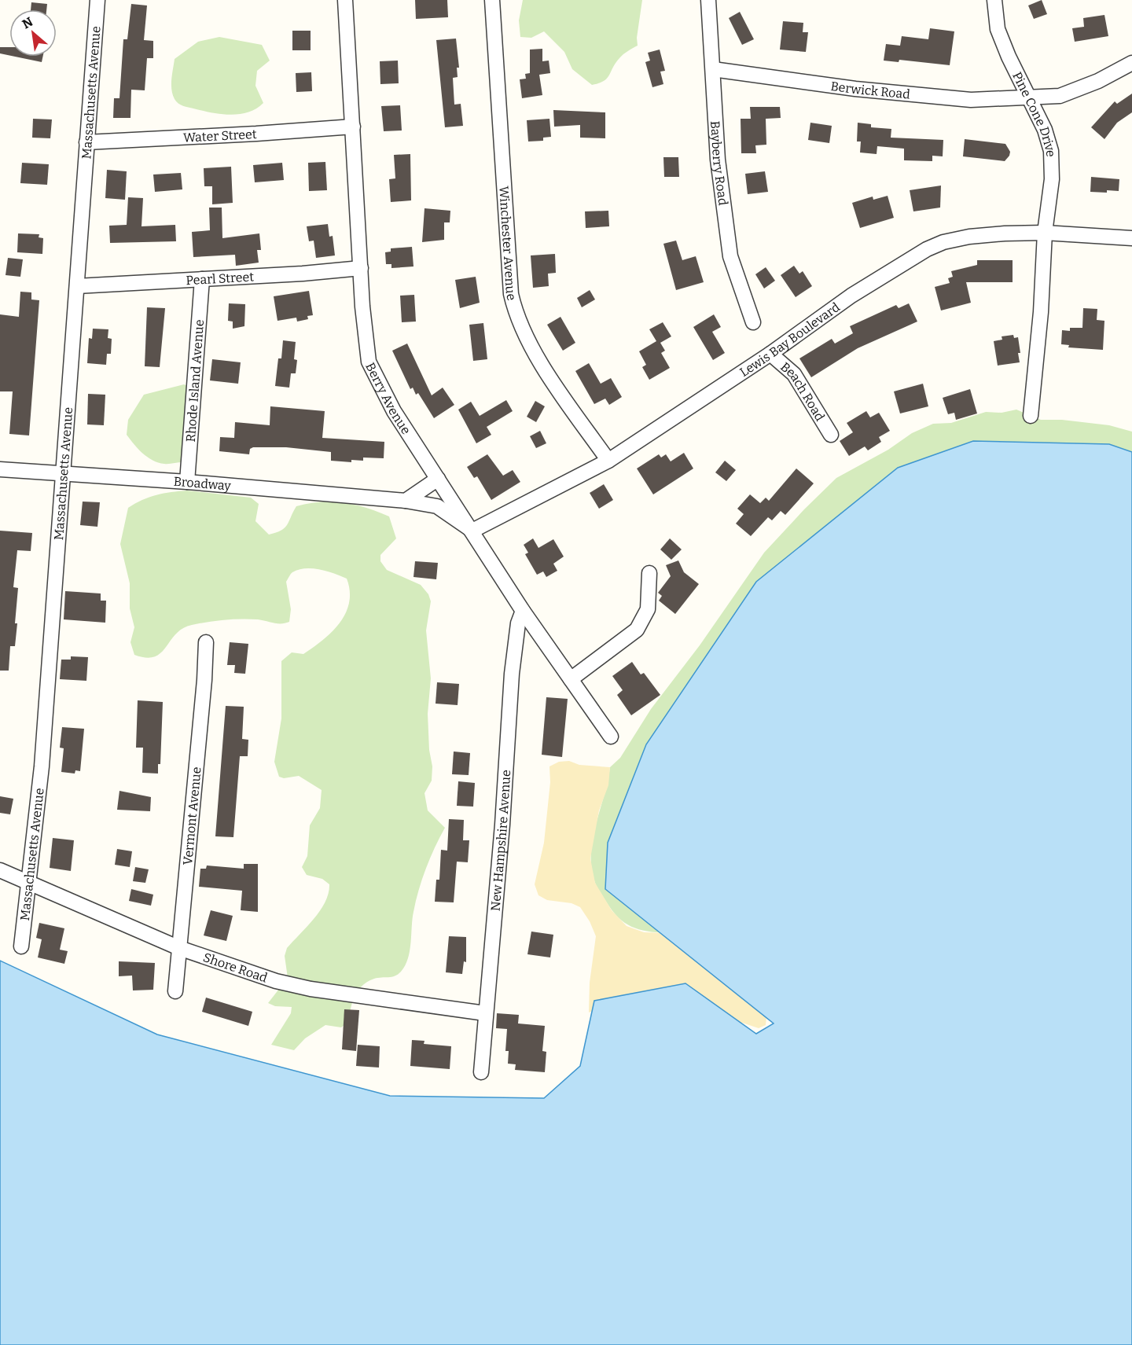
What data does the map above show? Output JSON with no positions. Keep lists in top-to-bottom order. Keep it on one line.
{"streets":{"street":["Berwick Road","Massachusetts Avenue","Pine Cone Drive","Water Street","Bayberry Road","Winchester Avenue","Pearl Street","Lewis Bay Boulevard","Rhode Island Avenue","Beach Road","Berry Avenue","Broadway","Vermont Avenue","New Hampshire Avenue","Shore Road"]},"crossings":[["Berwick Road","Pine Cone Drive"],["Berwick Road","Bayberry Road"],["Massachusetts Avenue","Water Street"],["Massachusetts Avenue","Pearl Street"],["Massachusetts Avenue","Broadway"],["Massachusetts Avenue","Shore Road"],["Pine Cone Drive","Lewis Bay Boulevard"],["Water Street","Berry Avenue"],["Winchester Avenue","Lewis Bay Boulevard"],["Pearl Street","Rhode Island Avenue"],["Pearl Street","Berry Avenue"],["Lewis Bay Boulevard","Beach Road"],["Lewis Bay Boulevard","Berry Avenue"],["Lewis Bay Boulevard","Broadway"],["Rhode Island Avenue","Broadway"],["Berry Avenue","Broadway"],["Berry Avenue","New Hampshire Avenue"],["Vermont Avenue","Shore Road"],["New Hampshire Avenue","Shore Road"]],"north":"top left"}
